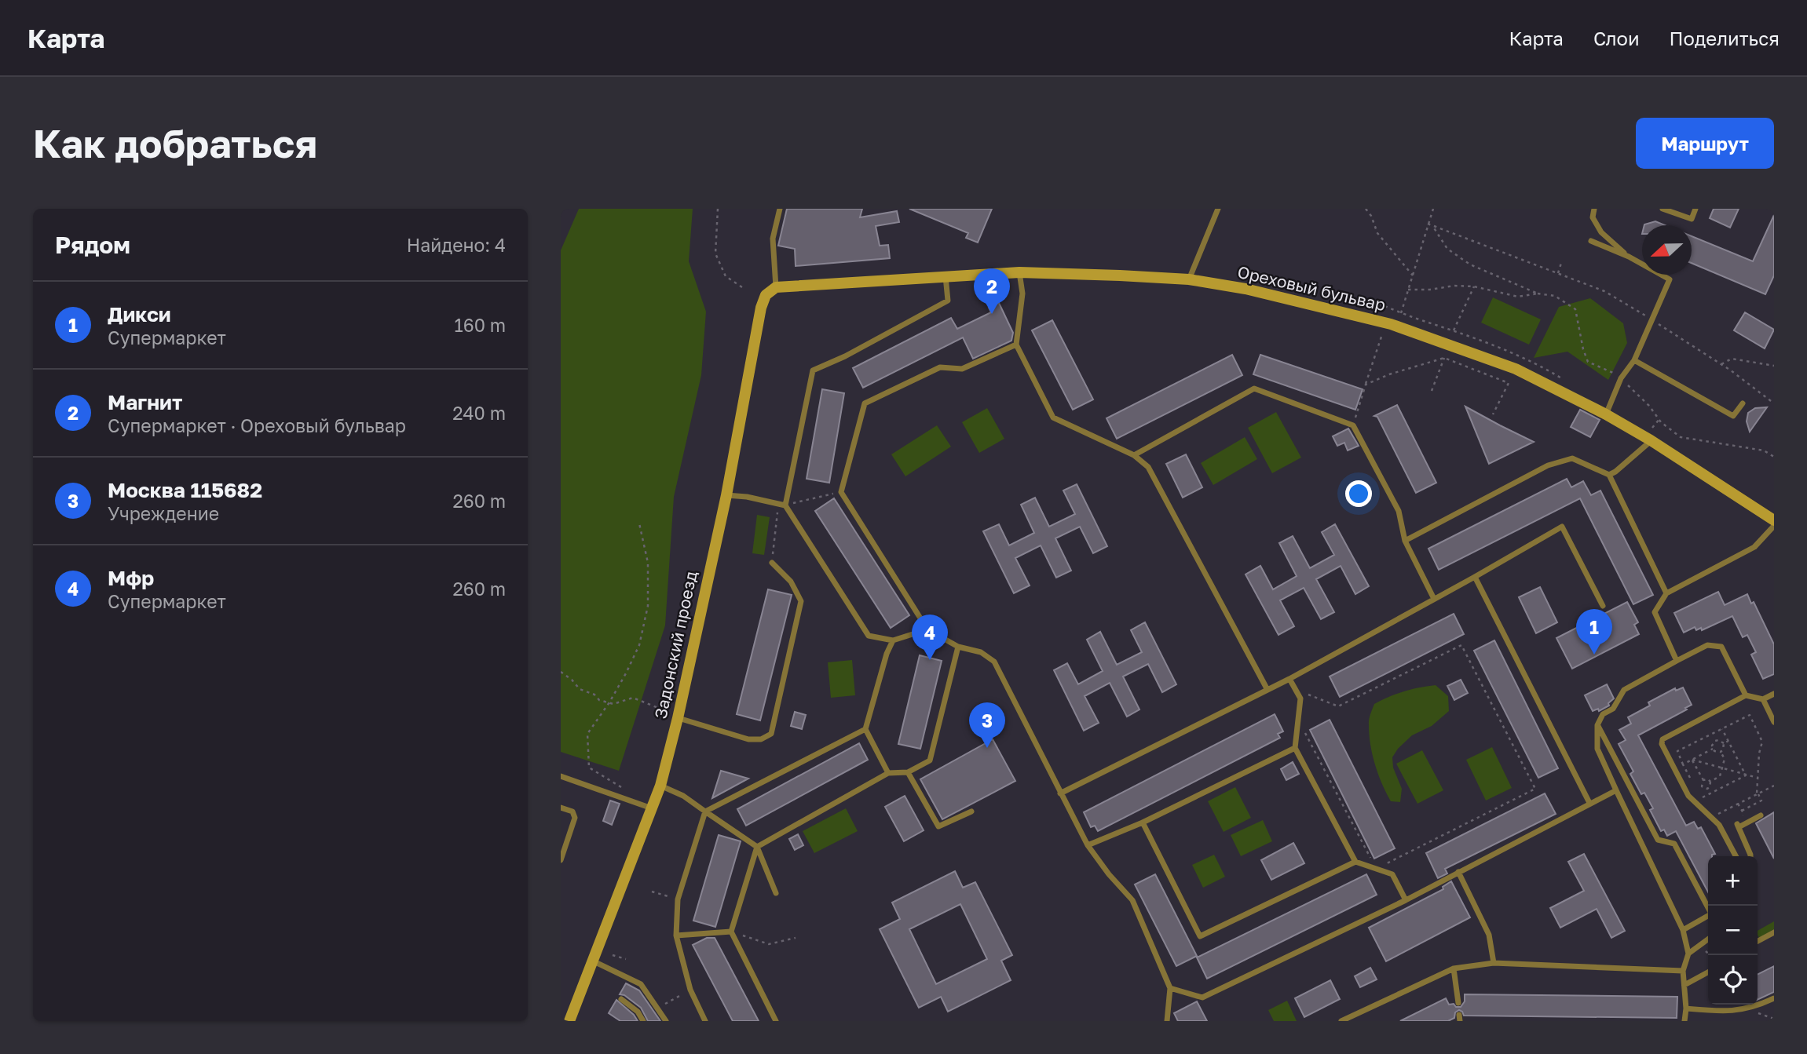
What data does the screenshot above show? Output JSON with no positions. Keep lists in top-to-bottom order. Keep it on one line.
{"streets":{"street":["Ореховый бульвар","Задонский проезд"]},"crossings":[["Ореховый бульвар","Задонский проезд"]],"north":"left","page":{"header":"Карта","nav":["Карта","Слои","Поделиться"],"buttons":"Маршрут","title":"Как добраться","heading":["Рядом","Найдено: 4"],"pins":["2","1","4","3"],"list":[{"mark":"1","name":"Дикси","note":"Супермаркет","value":"160 m"},{"mark":"2","name":"Магнит","note":"Супермаркет · Ореховый бульвар","value":"240 m"},{"mark":"3","name":"Москва 115682","note":"Учреждение","value":"260 m"},{"mark":"4","name":"Мфр","note":"Супермаркет","value":"260 m"}],"map_buttons":["+","−"]}}
